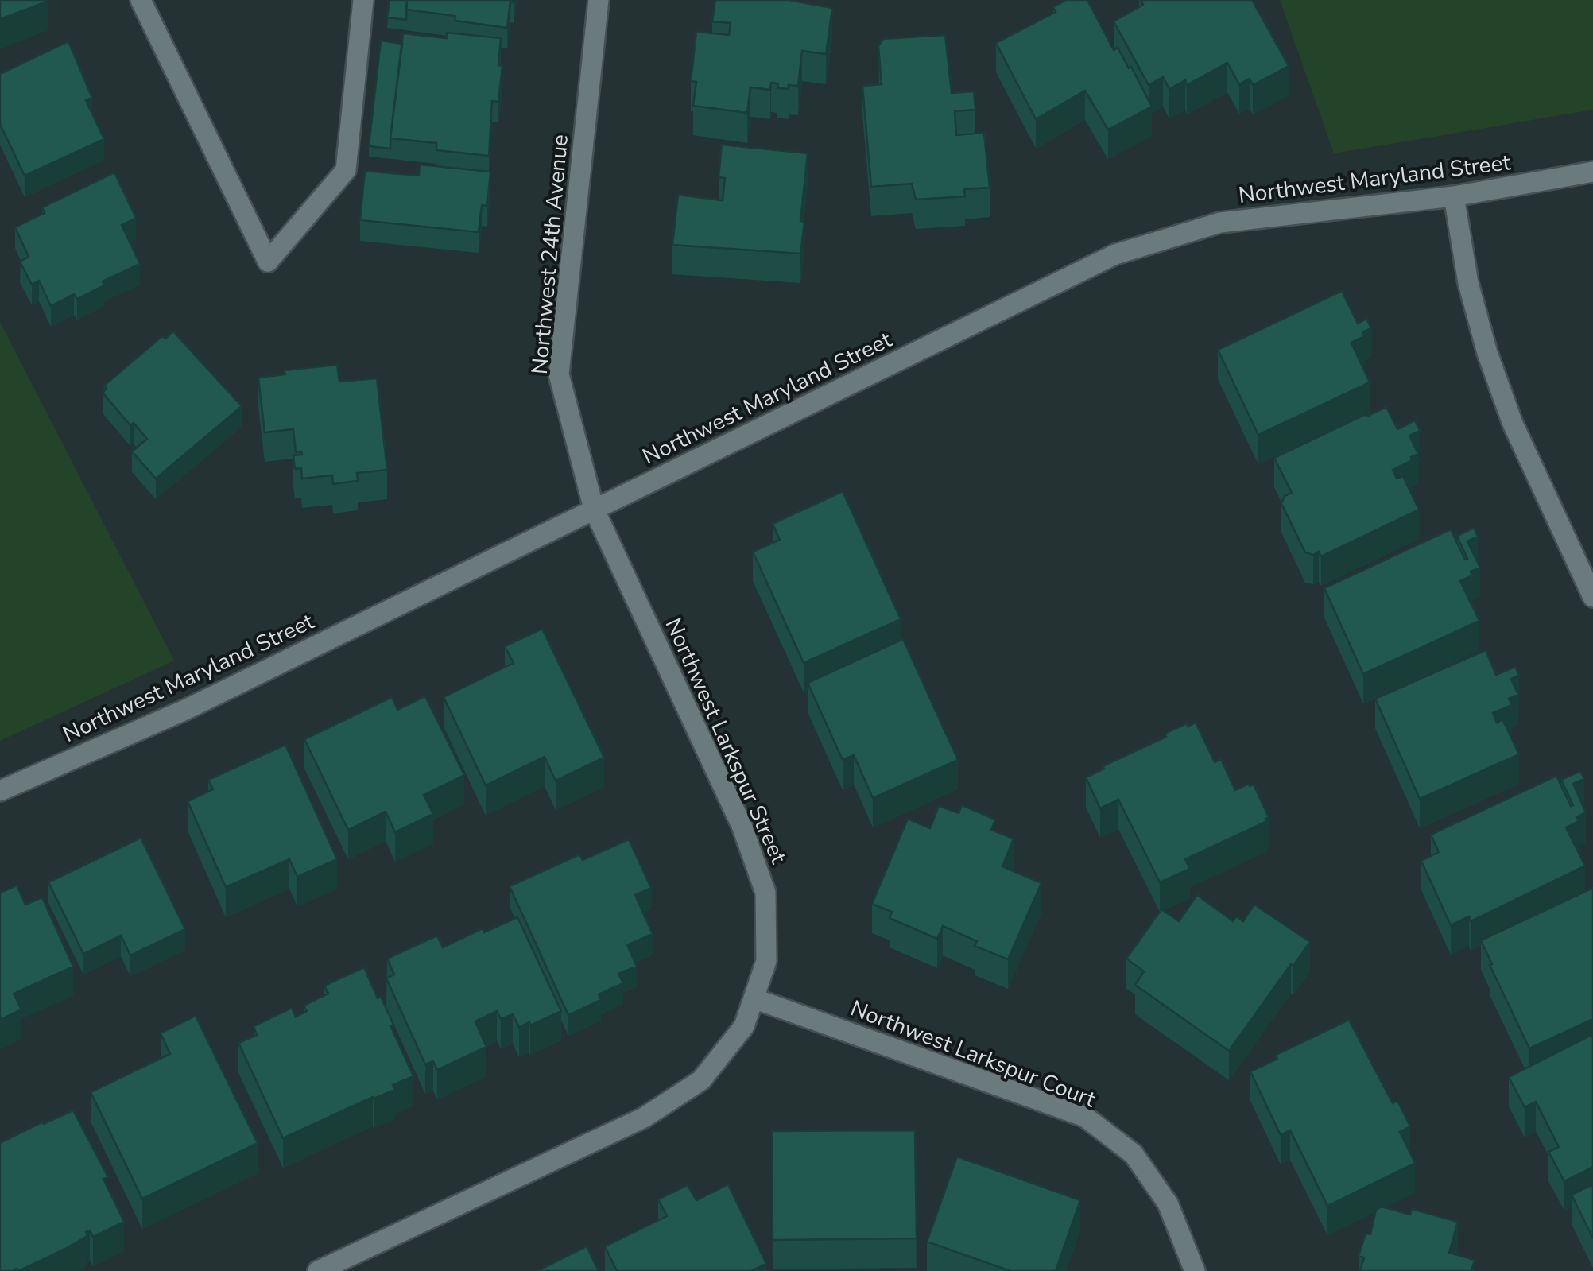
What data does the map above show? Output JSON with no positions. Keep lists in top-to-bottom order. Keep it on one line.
{"streets":{"street":["Northwest Maryland Street","Northwest 24th Avenue","Northwest Larkspur Street","Northwest Larkspur Court"]},"crossings":[["Northwest Maryland Street","Northwest 24th Avenue"],["Northwest Maryland Street","Northwest Larkspur Street"],["Northwest 24th Avenue","Northwest Larkspur Street"],["Northwest Larkspur Street","Northwest Larkspur Court"]]}
